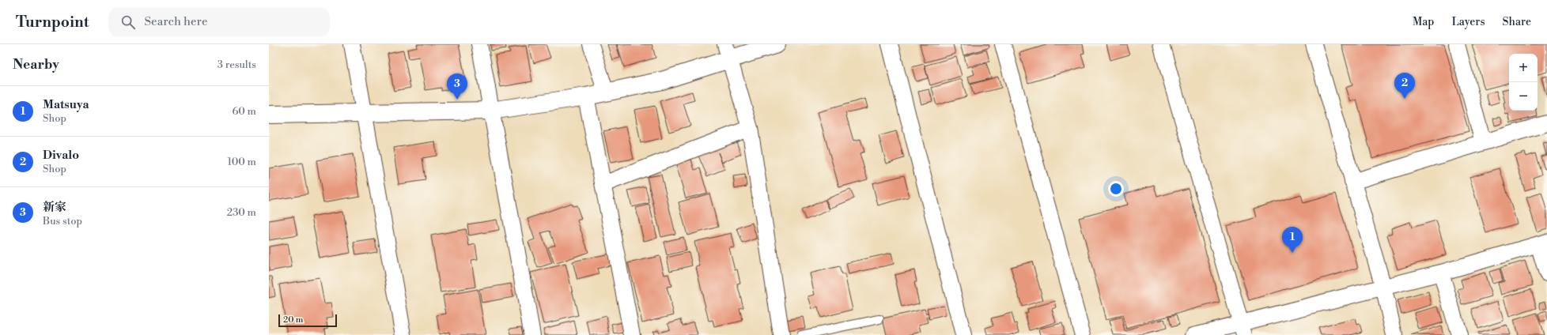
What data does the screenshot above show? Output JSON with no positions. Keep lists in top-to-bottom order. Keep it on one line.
{"scale_bar":"20 m","page":{"header":"Turnpoint","search":"Search here","nav":["Map","Layers","Share"],"heading":["Nearby","3 results"],"map_buttons":["+","−"],"pins":["2","3","1"],"list":[{"mark":"1","name":"Matsuya","note":"Shop","value":"60 m"},{"mark":"2","name":"Divalo","note":"Shop","value":"100 m"},{"mark":"3","name":"新家","note":"Bus stop","value":"230 m"}],"scale":"20 m"}}
